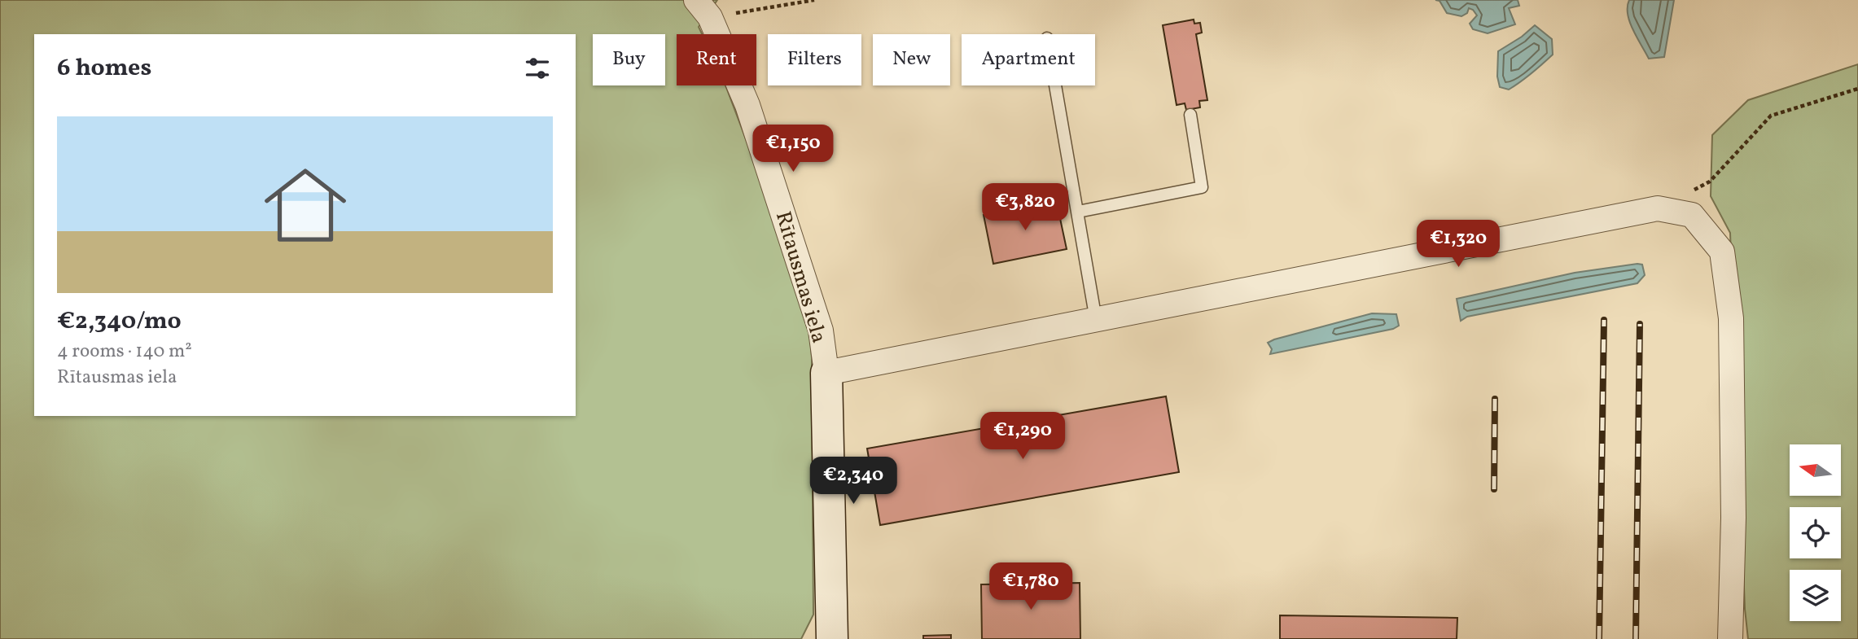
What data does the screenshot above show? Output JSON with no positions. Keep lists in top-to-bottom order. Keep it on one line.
{"streets":{"street":["Rītausmas iela"]},"north":"left","page":{"chip":["Buy","Rent","Filters","New","Apartment"],"heading":"6 homes","list":[{"name":"€2,340/mo","note":"4 rooms · 140 m² · Rītausmas iela"}],"price":["€1,150","€3,820","€1,320","€1,290","€2,340","€1,780"]}}
